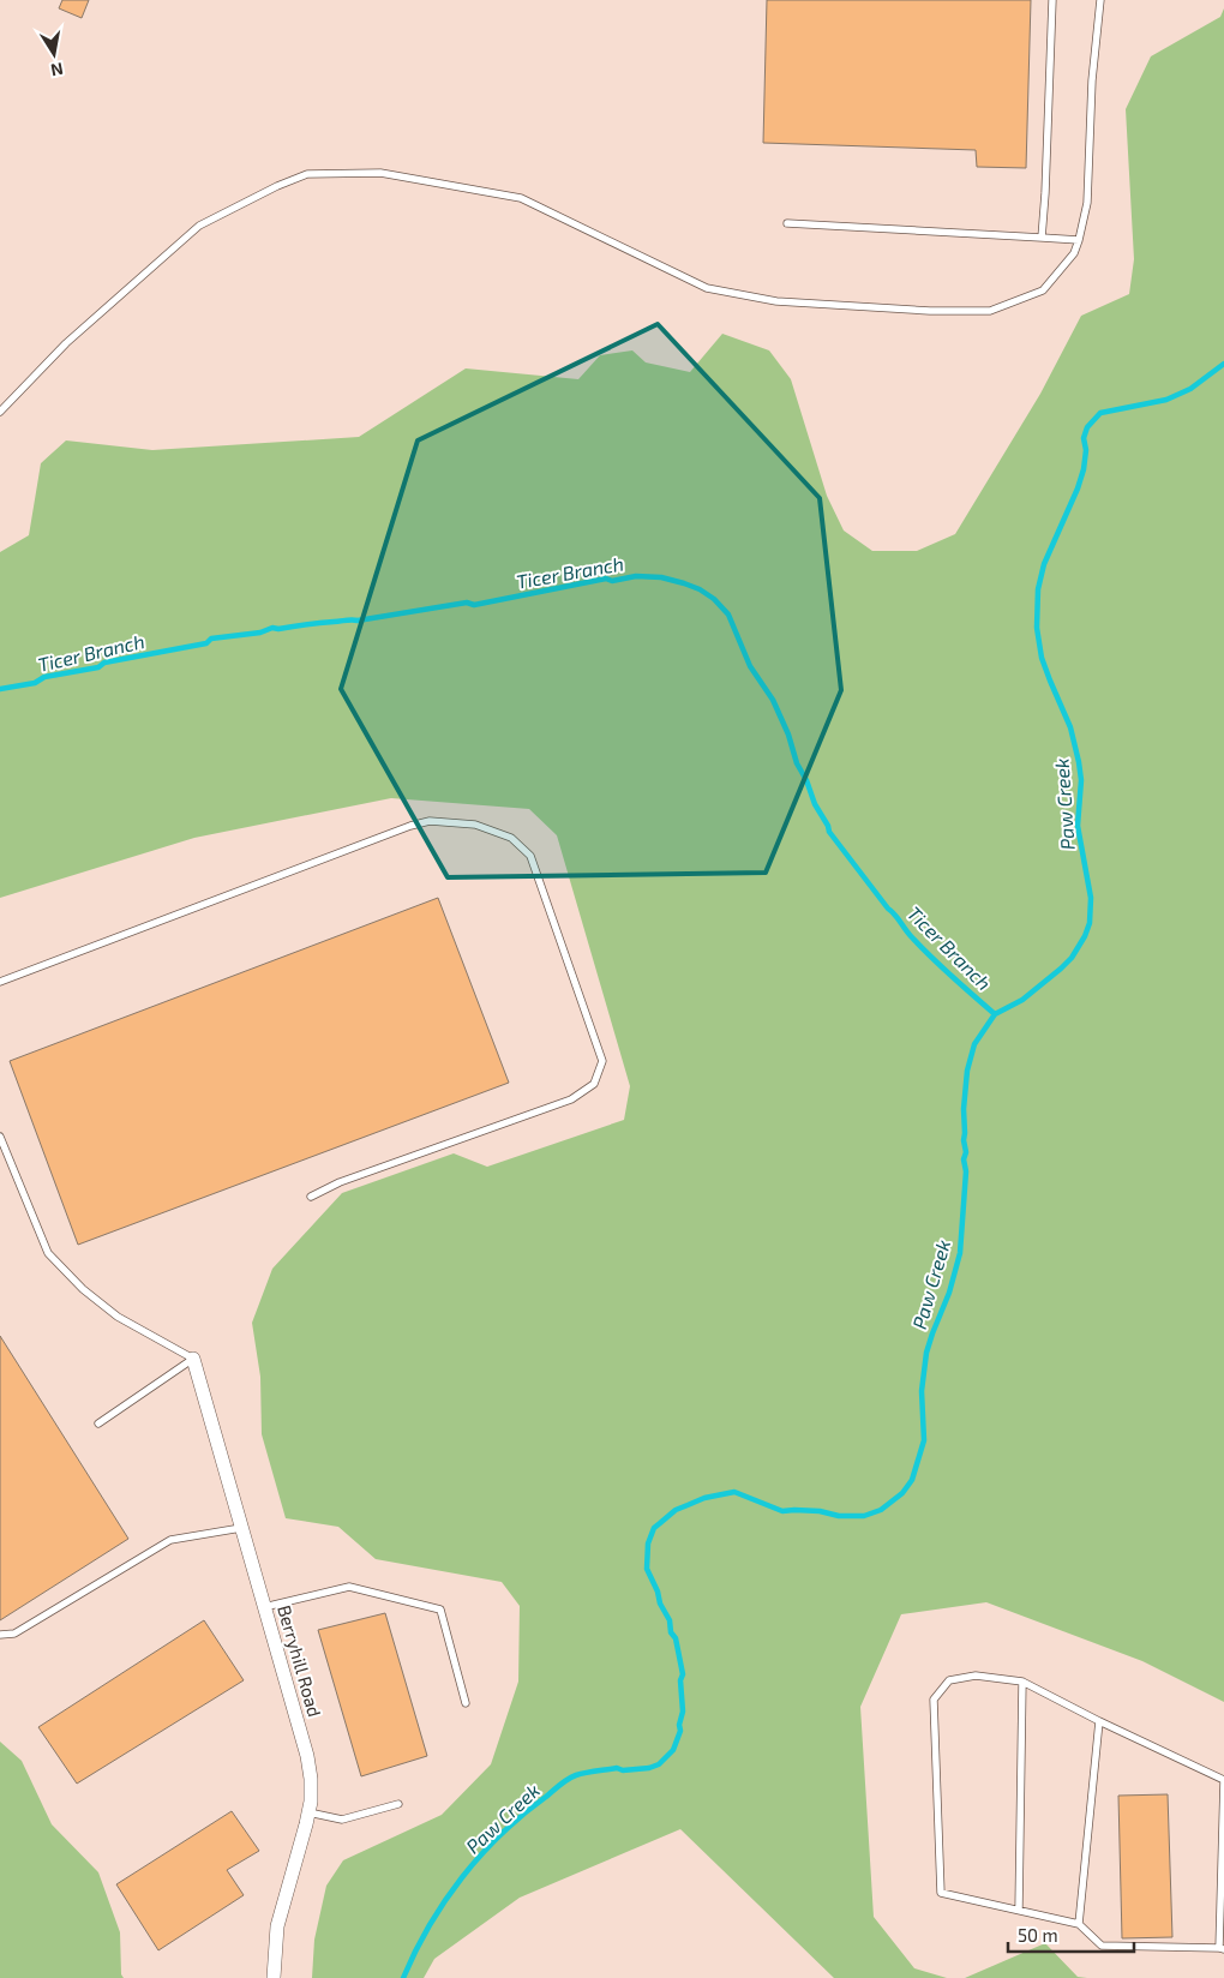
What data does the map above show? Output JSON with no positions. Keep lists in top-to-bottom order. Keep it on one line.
{"streets":{"street":["Berryhill Road"]},"water":["Ticer Branch","Paw Creek"],"scale_bar":"50 m","north":"bottom"}
